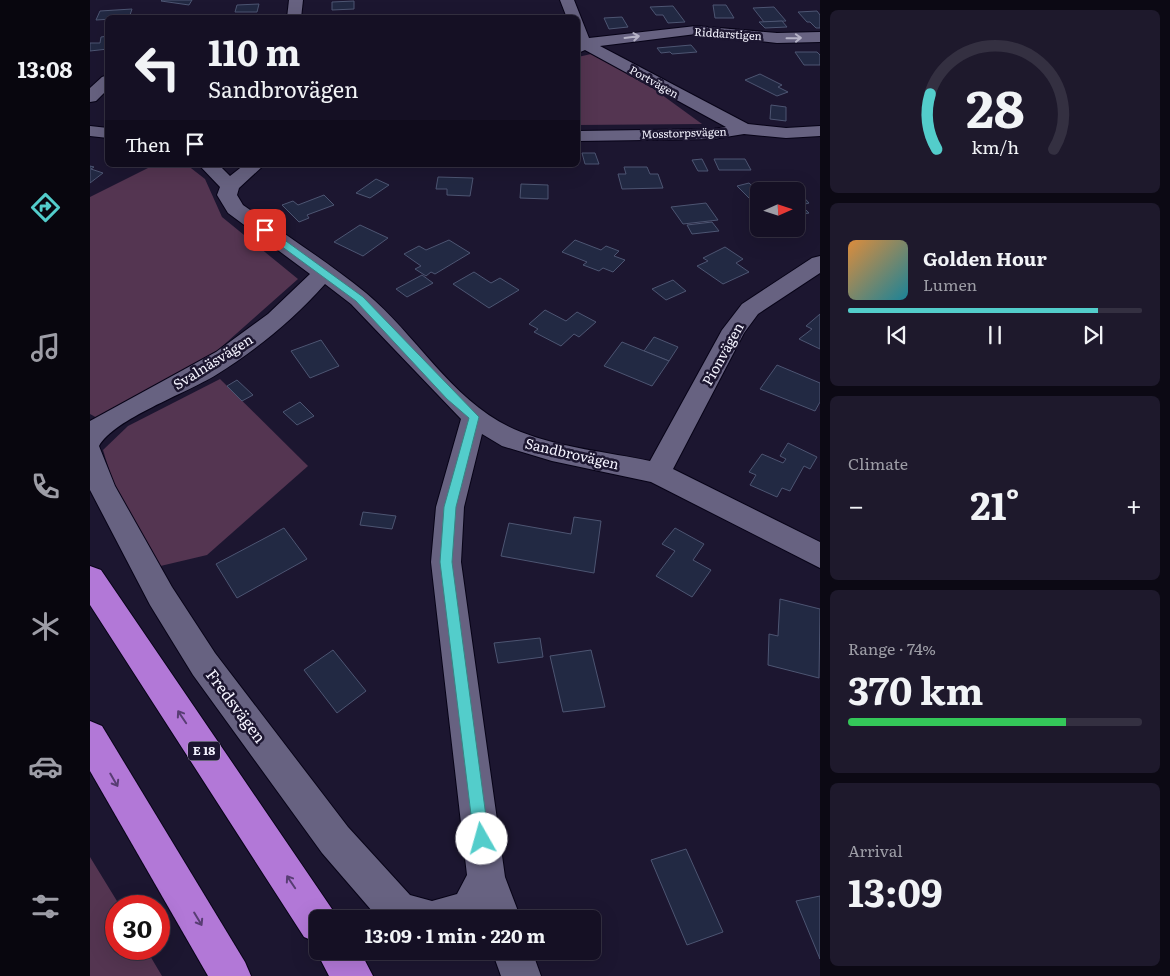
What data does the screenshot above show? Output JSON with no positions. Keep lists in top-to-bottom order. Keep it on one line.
{"streets":{"highway":["E 18"],"street":["Riddarstigen","Portvägen","Mosstorpsvägen","Pionvägen","Svalnäsvägen","Sandbrovägen","Fredsvägen"]},"crossings":[["Riddarstigen","Portvägen"],["Portvägen","Mosstorpsvägen"],["Pionvägen","Sandbrovägen"],["Svalnäsvägen","Sandbrovägen"],["Svalnäsvägen","Fredsvägen"]],"one_way":["Riddarstigen"],"north":"right","page":{"tabs":"13:08","turn":["110 m","Sandbrovägen"],"then":"Then","song":["Golden Hour","Lumen"],"tile":["Climate",["Range · 74%","370 km"],["Arrival","13:09"]],"heat":["−","21°","+"],"limit":"30","trip":"13:09 · 1 min · 220 m","gauge":["28","km/h"]}}
